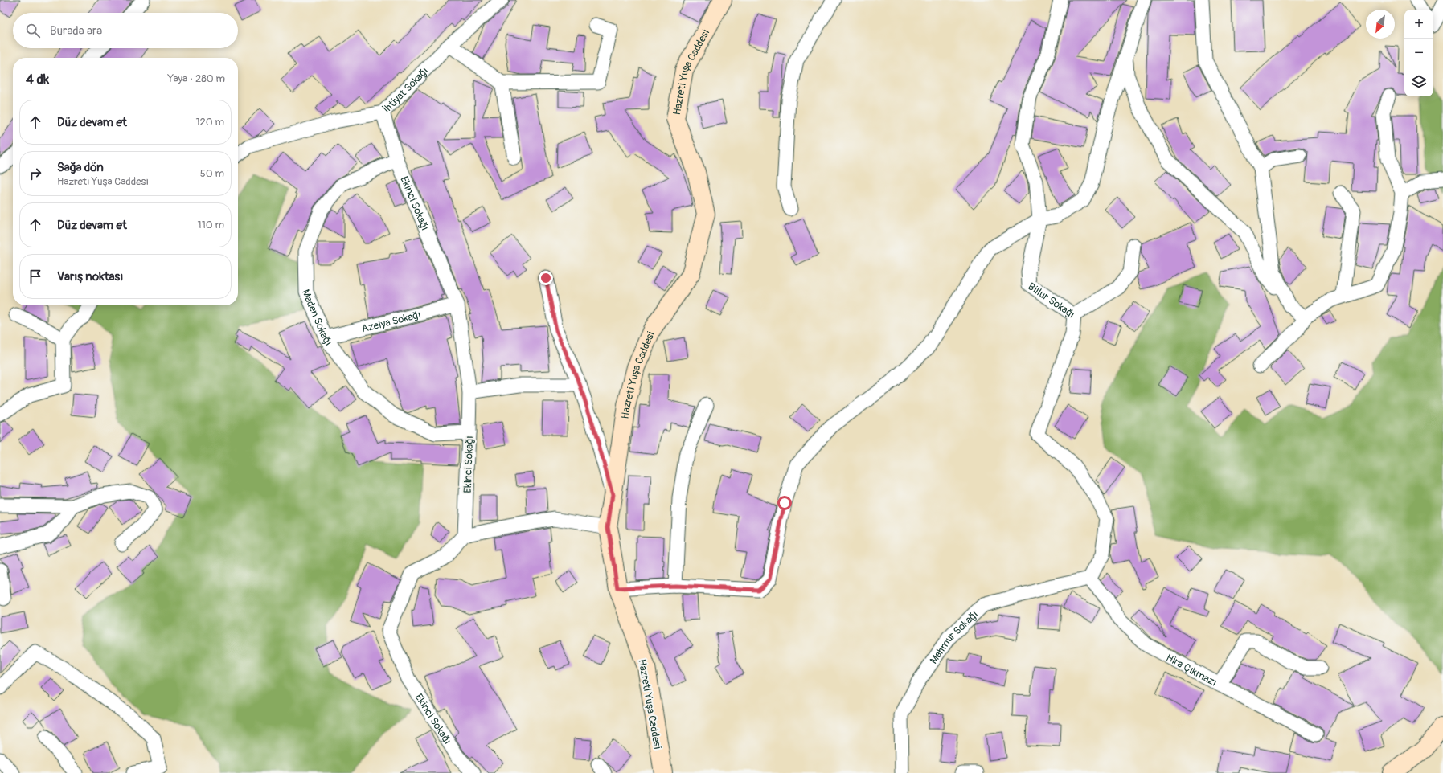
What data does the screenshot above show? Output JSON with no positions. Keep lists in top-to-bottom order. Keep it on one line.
{"streets":{"street":["Hazreti Yuşa Caddesi","İhtiyat Sokağı","Ekinci Sokağı","Billur Sokağı","Maden Sokağı","Azelya Sokağı","Mahmur Sokağı","Hira Çıkmazı"]},"crossings":[["İhtiyat Sokağı","Ekinci Sokağı"],["Ekinci Sokağı","Maden Sokağı"],["Ekinci Sokağı","Azelya Sokağı"],["Billur Sokağı","Mahmur Sokağı"],["Billur Sokağı","Hira Çıkmazı"],["Maden Sokağı","Azelya Sokağı"],["Mahmur Sokağı","Hira Çıkmazı"]],"north":"bottom left","page":{"map_buttons":["+","−"],"search":"Burada ara","heading":["4 dk","Yaya · 280 m"],"list":[["Düz devam et","120 m"],["Sağa dön","Hazreti Yuşa Caddesi","50 m"],["Düz devam et","110 m"],"Varış noktası"]}}
